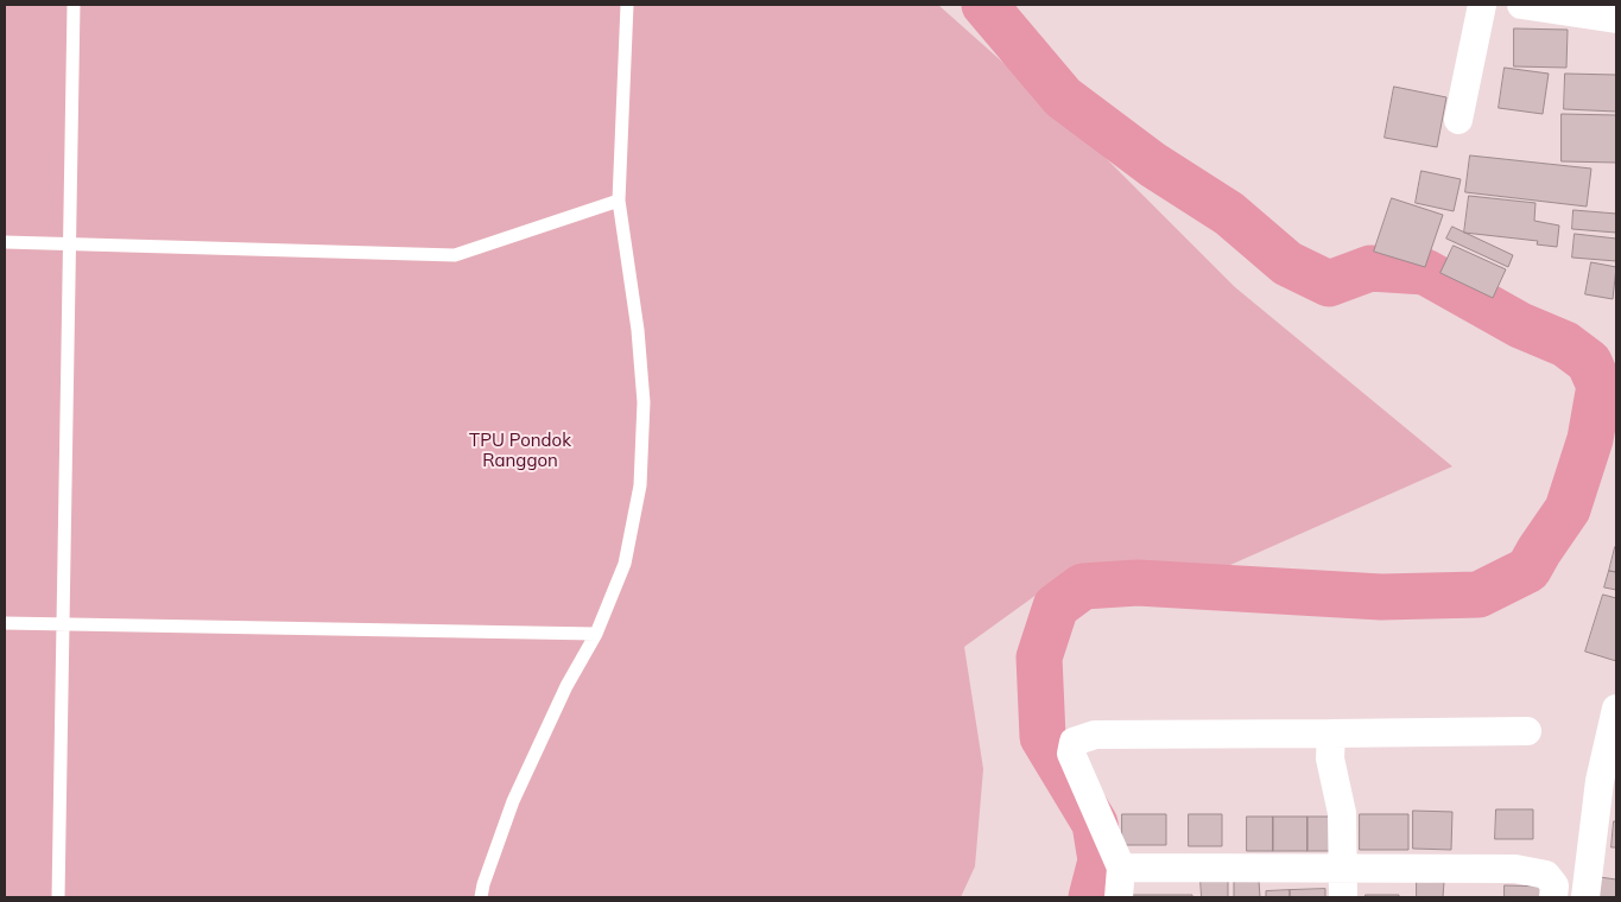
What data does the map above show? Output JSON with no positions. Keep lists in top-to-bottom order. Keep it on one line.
{"parks":["TPU Pondok Ranggon"]}
